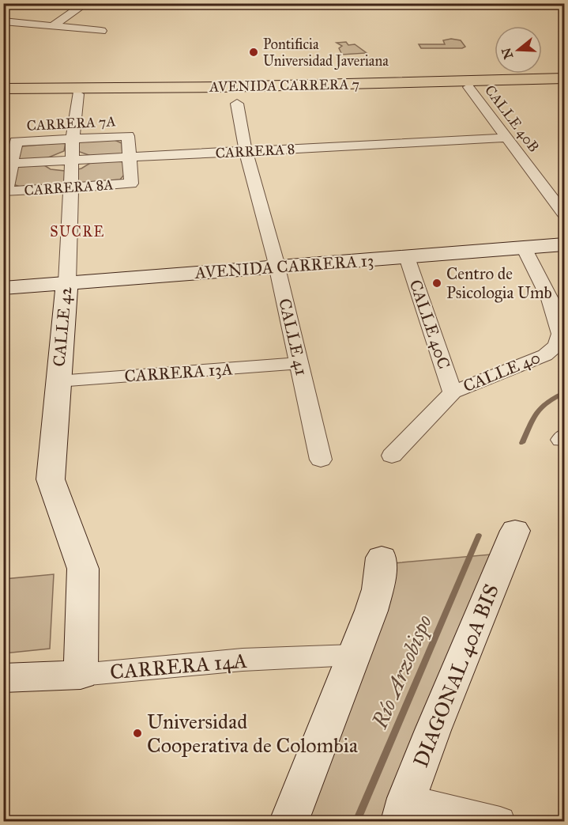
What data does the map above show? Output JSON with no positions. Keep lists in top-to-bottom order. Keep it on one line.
{"streets":{"main road":["AVENIDA CARRERA 7"],"street":["CALLE 40B","CARRERA 7A","CARRERA 8","CARRERA 8A","AVENIDA CARRERA 13","CALLE 40C","CALLE 42","CALLE 41","CALLE 40","CARRERA 13A","CARRERA 14A","DIAGONAL 40A BIS"]},"crossings":[["AVENIDA CARRERA 7","CALLE 40B"],["AVENIDA CARRERA 7","CALLE 42"],["CALLE 40B","CARRERA 8"],["CARRERA 7A","CARRERA 8"],["CARRERA 7A","CARRERA 8A"],["CARRERA 7A","CALLE 42"],["CARRERA 8","CARRERA 8A"],["CARRERA 8","CALLE 42"],["CARRERA 8","CALLE 41"],["CARRERA 8A","CALLE 42"],["AVENIDA CARRERA 13","CALLE 40C"],["AVENIDA CARRERA 13","CALLE 42"],["AVENIDA CARRERA 13","CALLE 41"],["AVENIDA CARRERA 13","CALLE 40"],["CALLE 40C","CALLE 40"],["CALLE 42","CARRERA 13A"],["CALLE 42","CARRERA 14A"],["CALLE 41","CARRERA 13A"]],"districts":["SUCRE"],"water":["Río Arzobispo"],"places":["Pontificia Universidad Javeriana","Centro de Psicologia Umb","Universidad Cooperativa de Colombia"],"north":"left"}
